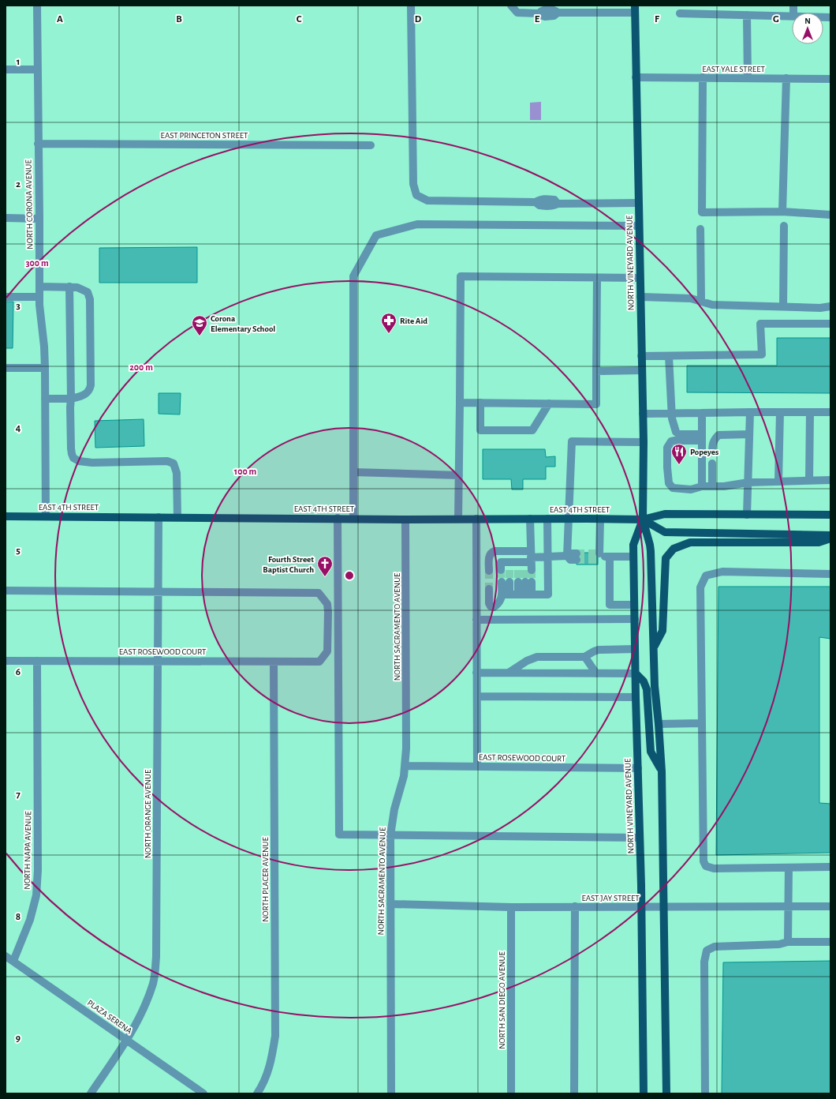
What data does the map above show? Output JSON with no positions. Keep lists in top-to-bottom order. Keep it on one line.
{"streets":{"main road":["NORTH VINEYARD AVENUE","EAST 4TH STREET"],"street":["EAST YALE STREET","EAST PRINCETON STREET","NORTH CORONA AVENUE","NORTH SACRAMENTO AVENUE","EAST ROSEWOOD COURT","NORTH ORANGE AVENUE","NORTH NAPA AVENUE","NORTH PLACER AVENUE","EAST JAY STREET","NORTH SAN DIEGO AVENUE","PLAZA SERENA"]},"crossings":[["EAST YALE STREET","NORTH VINEYARD AVENUE"],["EAST PRINCETON STREET","NORTH CORONA AVENUE"],["NORTH CORONA AVENUE","EAST 4TH STREET"],["NORTH VINEYARD AVENUE","EAST 4TH STREET"],["NORTH VINEYARD AVENUE","EAST ROSEWOOD COURT"],["NORTH VINEYARD AVENUE","EAST JAY STREET"],["EAST 4TH STREET","NORTH SACRAMENTO AVENUE"],["EAST 4TH STREET","NORTH ORANGE AVENUE"],["NORTH SACRAMENTO AVENUE","EAST ROSEWOOD COURT"],["NORTH SACRAMENTO AVENUE","EAST JAY STREET"],["EAST ROSEWOOD COURT","NORTH ORANGE AVENUE"],["EAST ROSEWOOD COURT","NORTH NAPA AVENUE"],["EAST ROSEWOOD COURT","NORTH PLACER AVENUE"],["NORTH ORANGE AVENUE","PLAZA SERENA"],["NORTH NAPA AVENUE","PLAZA SERENA"],["EAST JAY STREET","NORTH SAN DIEGO AVENUE"]],"places":{"pharmacy":["Rite Aid"],"school or university":["Corona Elementary School"],"restaurant":["Popeyes"],"church":["Fourth Street Baptist Church"]},"north":"top","grid":{"columns":["A","B","C","D","E","F","G"],"rows":["1","2","3","4","5","6","7","8","9"]},"rings":["300 m","200 m","100 m"]}
